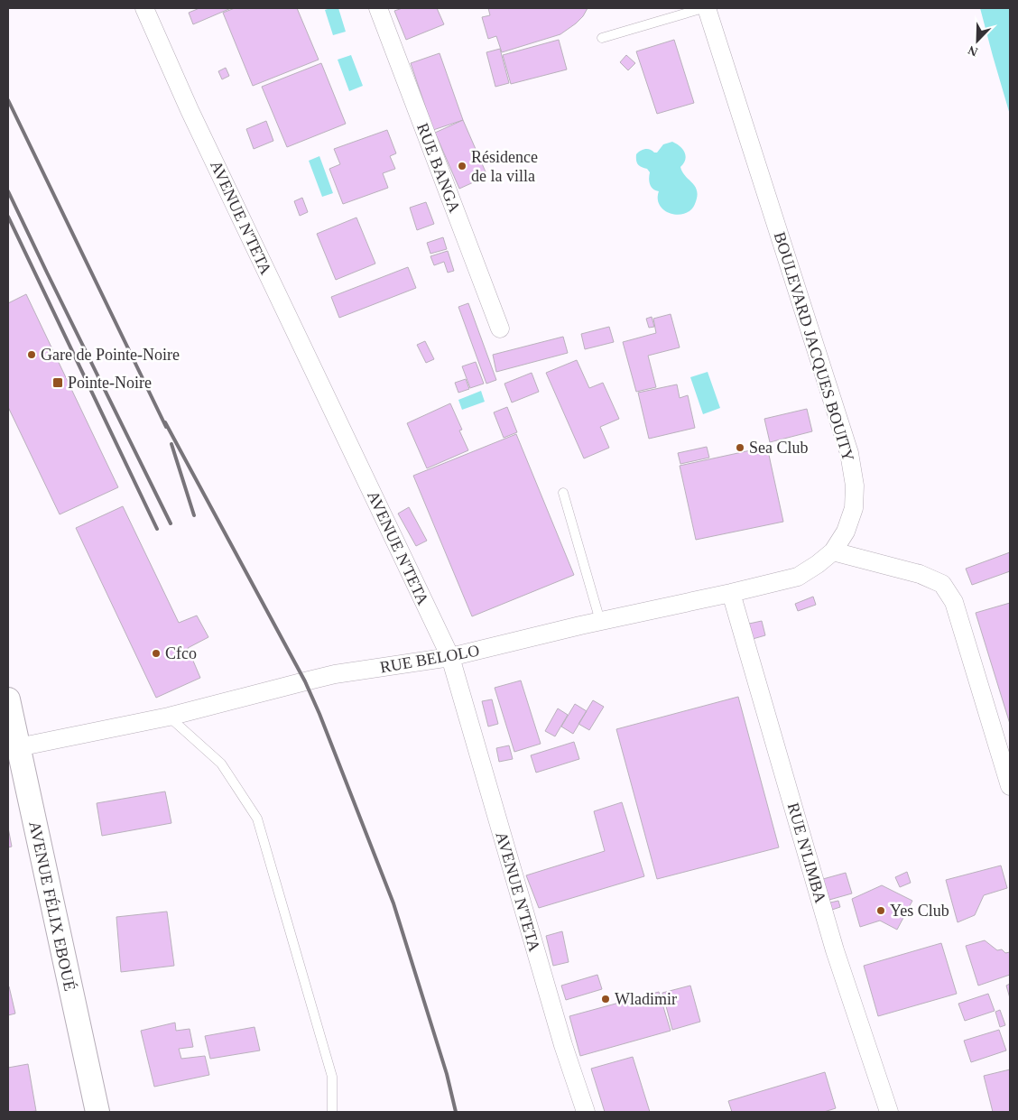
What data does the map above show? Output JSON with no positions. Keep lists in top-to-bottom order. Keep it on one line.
{"streets":{"street":["RUE BANGA","AVENUE N'TETA","BOULEVARD JACQUES BOUITY","RUE BELOLO","RUE N'LIMBA","AVENUE FÉLIX EBOUÉ"]},"crossings":[["AVENUE N'TETA","RUE BELOLO"],["BOULEVARD JACQUES BOUITY","RUE BELOLO"],["RUE BELOLO","RUE N'LIMBA"],["RUE BELOLO","AVENUE FÉLIX EBOUÉ"]],"places":{"other":["Résidence de la villa","Gare de Pointe-Noire","Sea Club","Cfco","Yes Club","Wladimir"],"transit":["Pointe-Noire"]},"north":"bottom left"}
